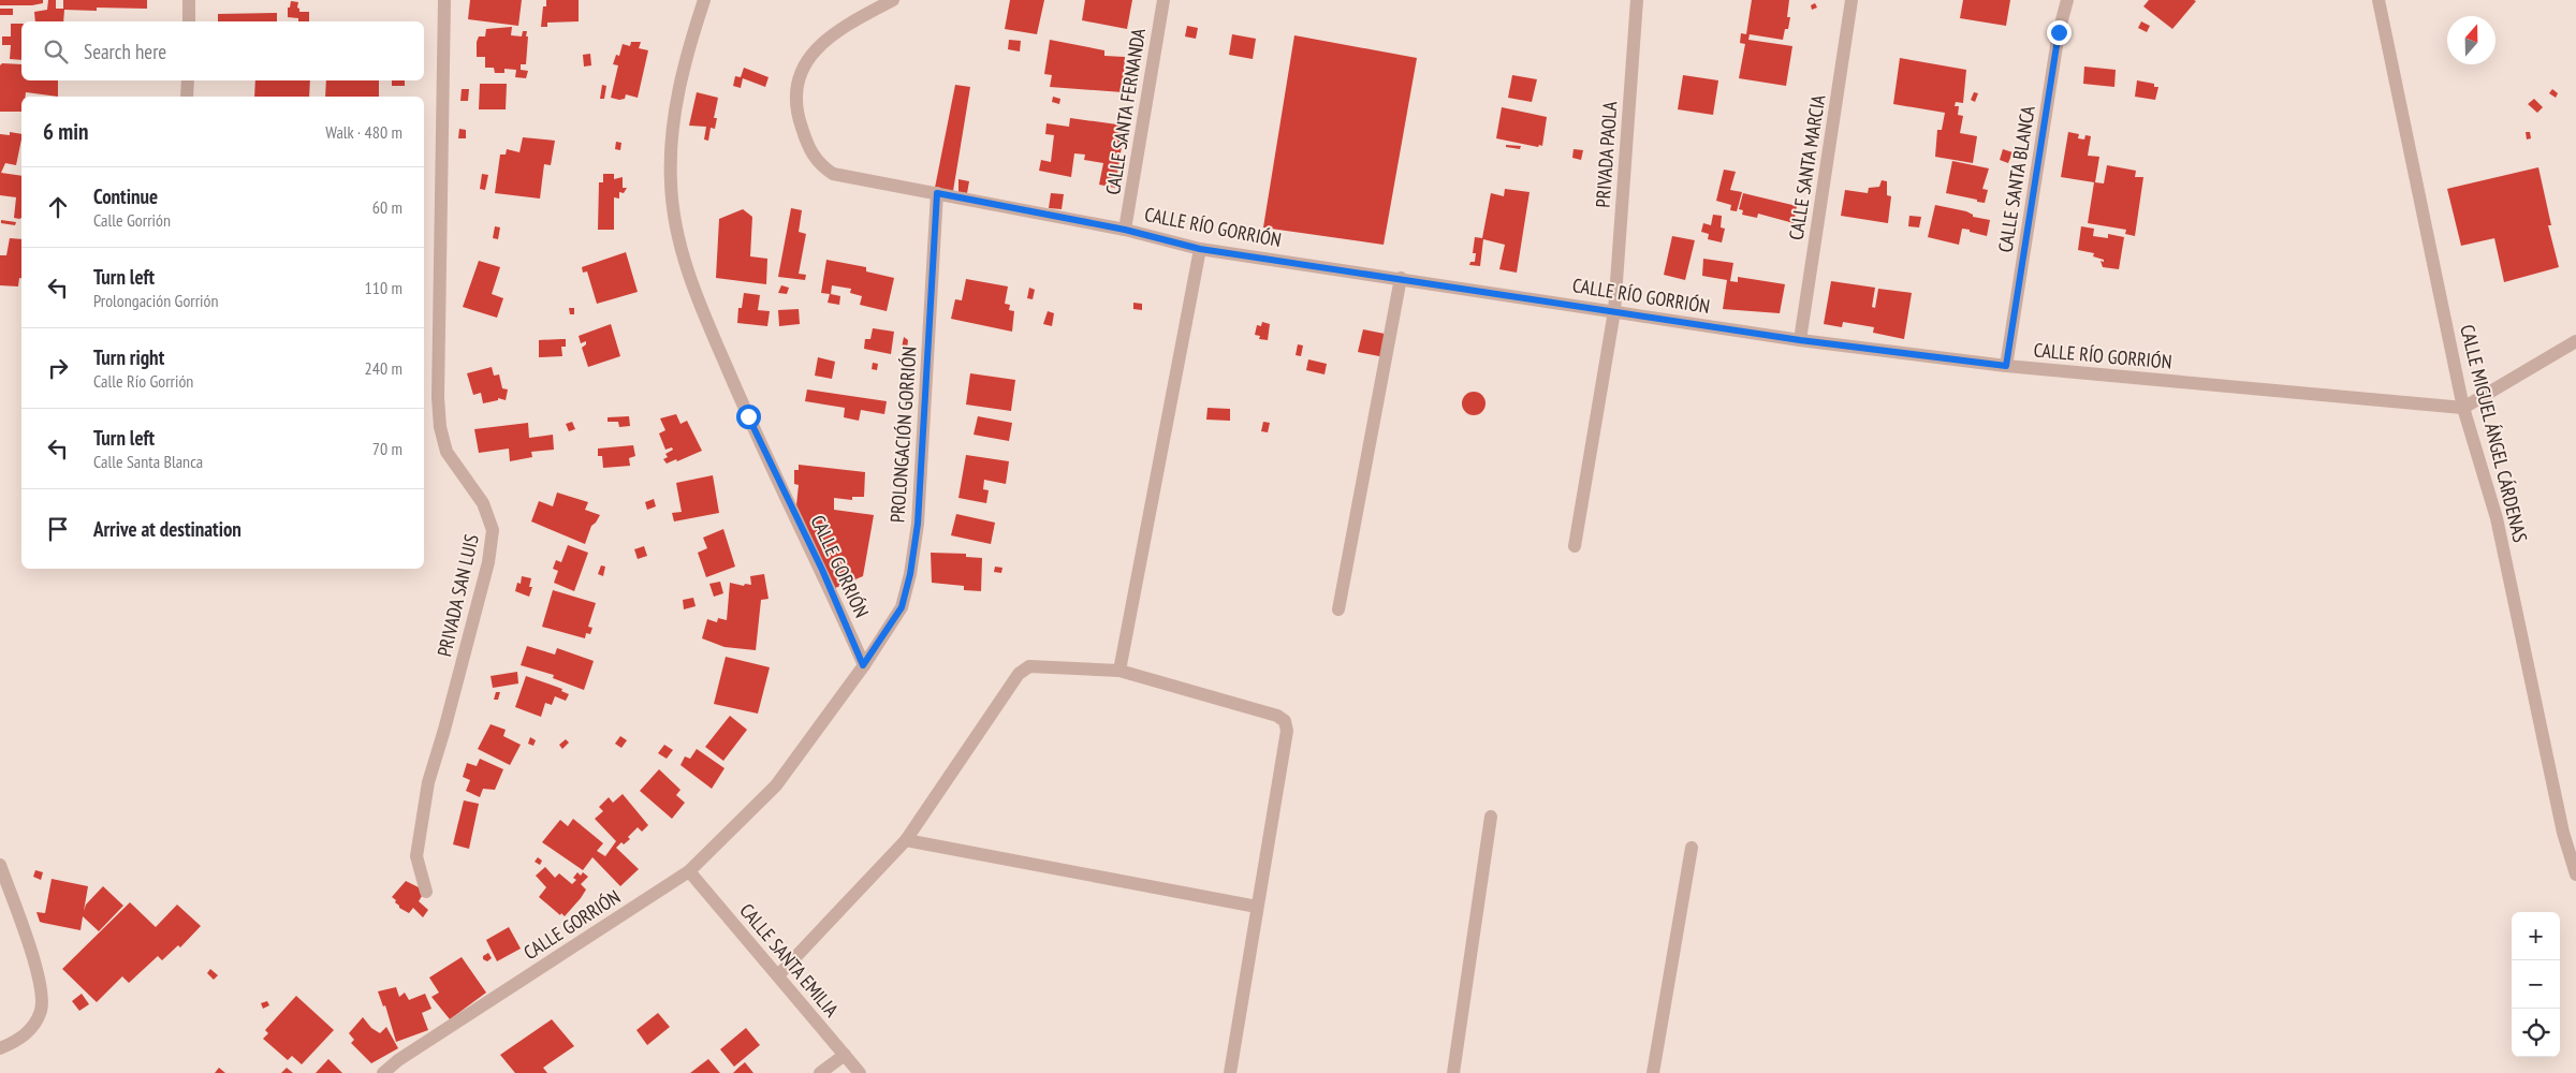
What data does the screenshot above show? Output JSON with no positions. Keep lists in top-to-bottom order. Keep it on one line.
{"streets":{"street":["CALLE SANTA FERNANDA","PRIVADA PAOLA","CALLE SANTA MARCIA","CALLE SANTA BLANCA","CALLE RÍO GORRIÓN","CALLE MIGUEL ÁNGEL CÁRDENAS","PROLONGACIÓN GORRIÓN","CALLE GORRIÓN","PRIVADA SAN LUIS","CALLE SANTA EMILIA"]},"crossings":[["CALLE SANTA FERNANDA","CALLE RÍO GORRIÓN"],["PRIVADA PAOLA","CALLE RÍO GORRIÓN"],["CALLE SANTA MARCIA","CALLE RÍO GORRIÓN"],["CALLE SANTA BLANCA","CALLE RÍO GORRIÓN"],["CALLE RÍO GORRIÓN","CALLE MIGUEL ÁNGEL CÁRDENAS"],["CALLE RÍO GORRIÓN","PROLONGACIÓN GORRIÓN"],["PROLONGACIÓN GORRIÓN","CALLE GORRIÓN"],["CALLE GORRIÓN","CALLE SANTA EMILIA"]],"north":"top","page":{"search":"Search here","heading":["6 min","Walk · 480 m"],"list":[["Continue","Calle Gorrión","60 m"],["Turn left","Prolongación Gorrión","110 m"],["Turn right","Calle Río Gorrión","240 m"],["Turn left","Calle Santa Blanca","70 m"],"Arrive at destination"],"map_buttons":["+","−"]}}
